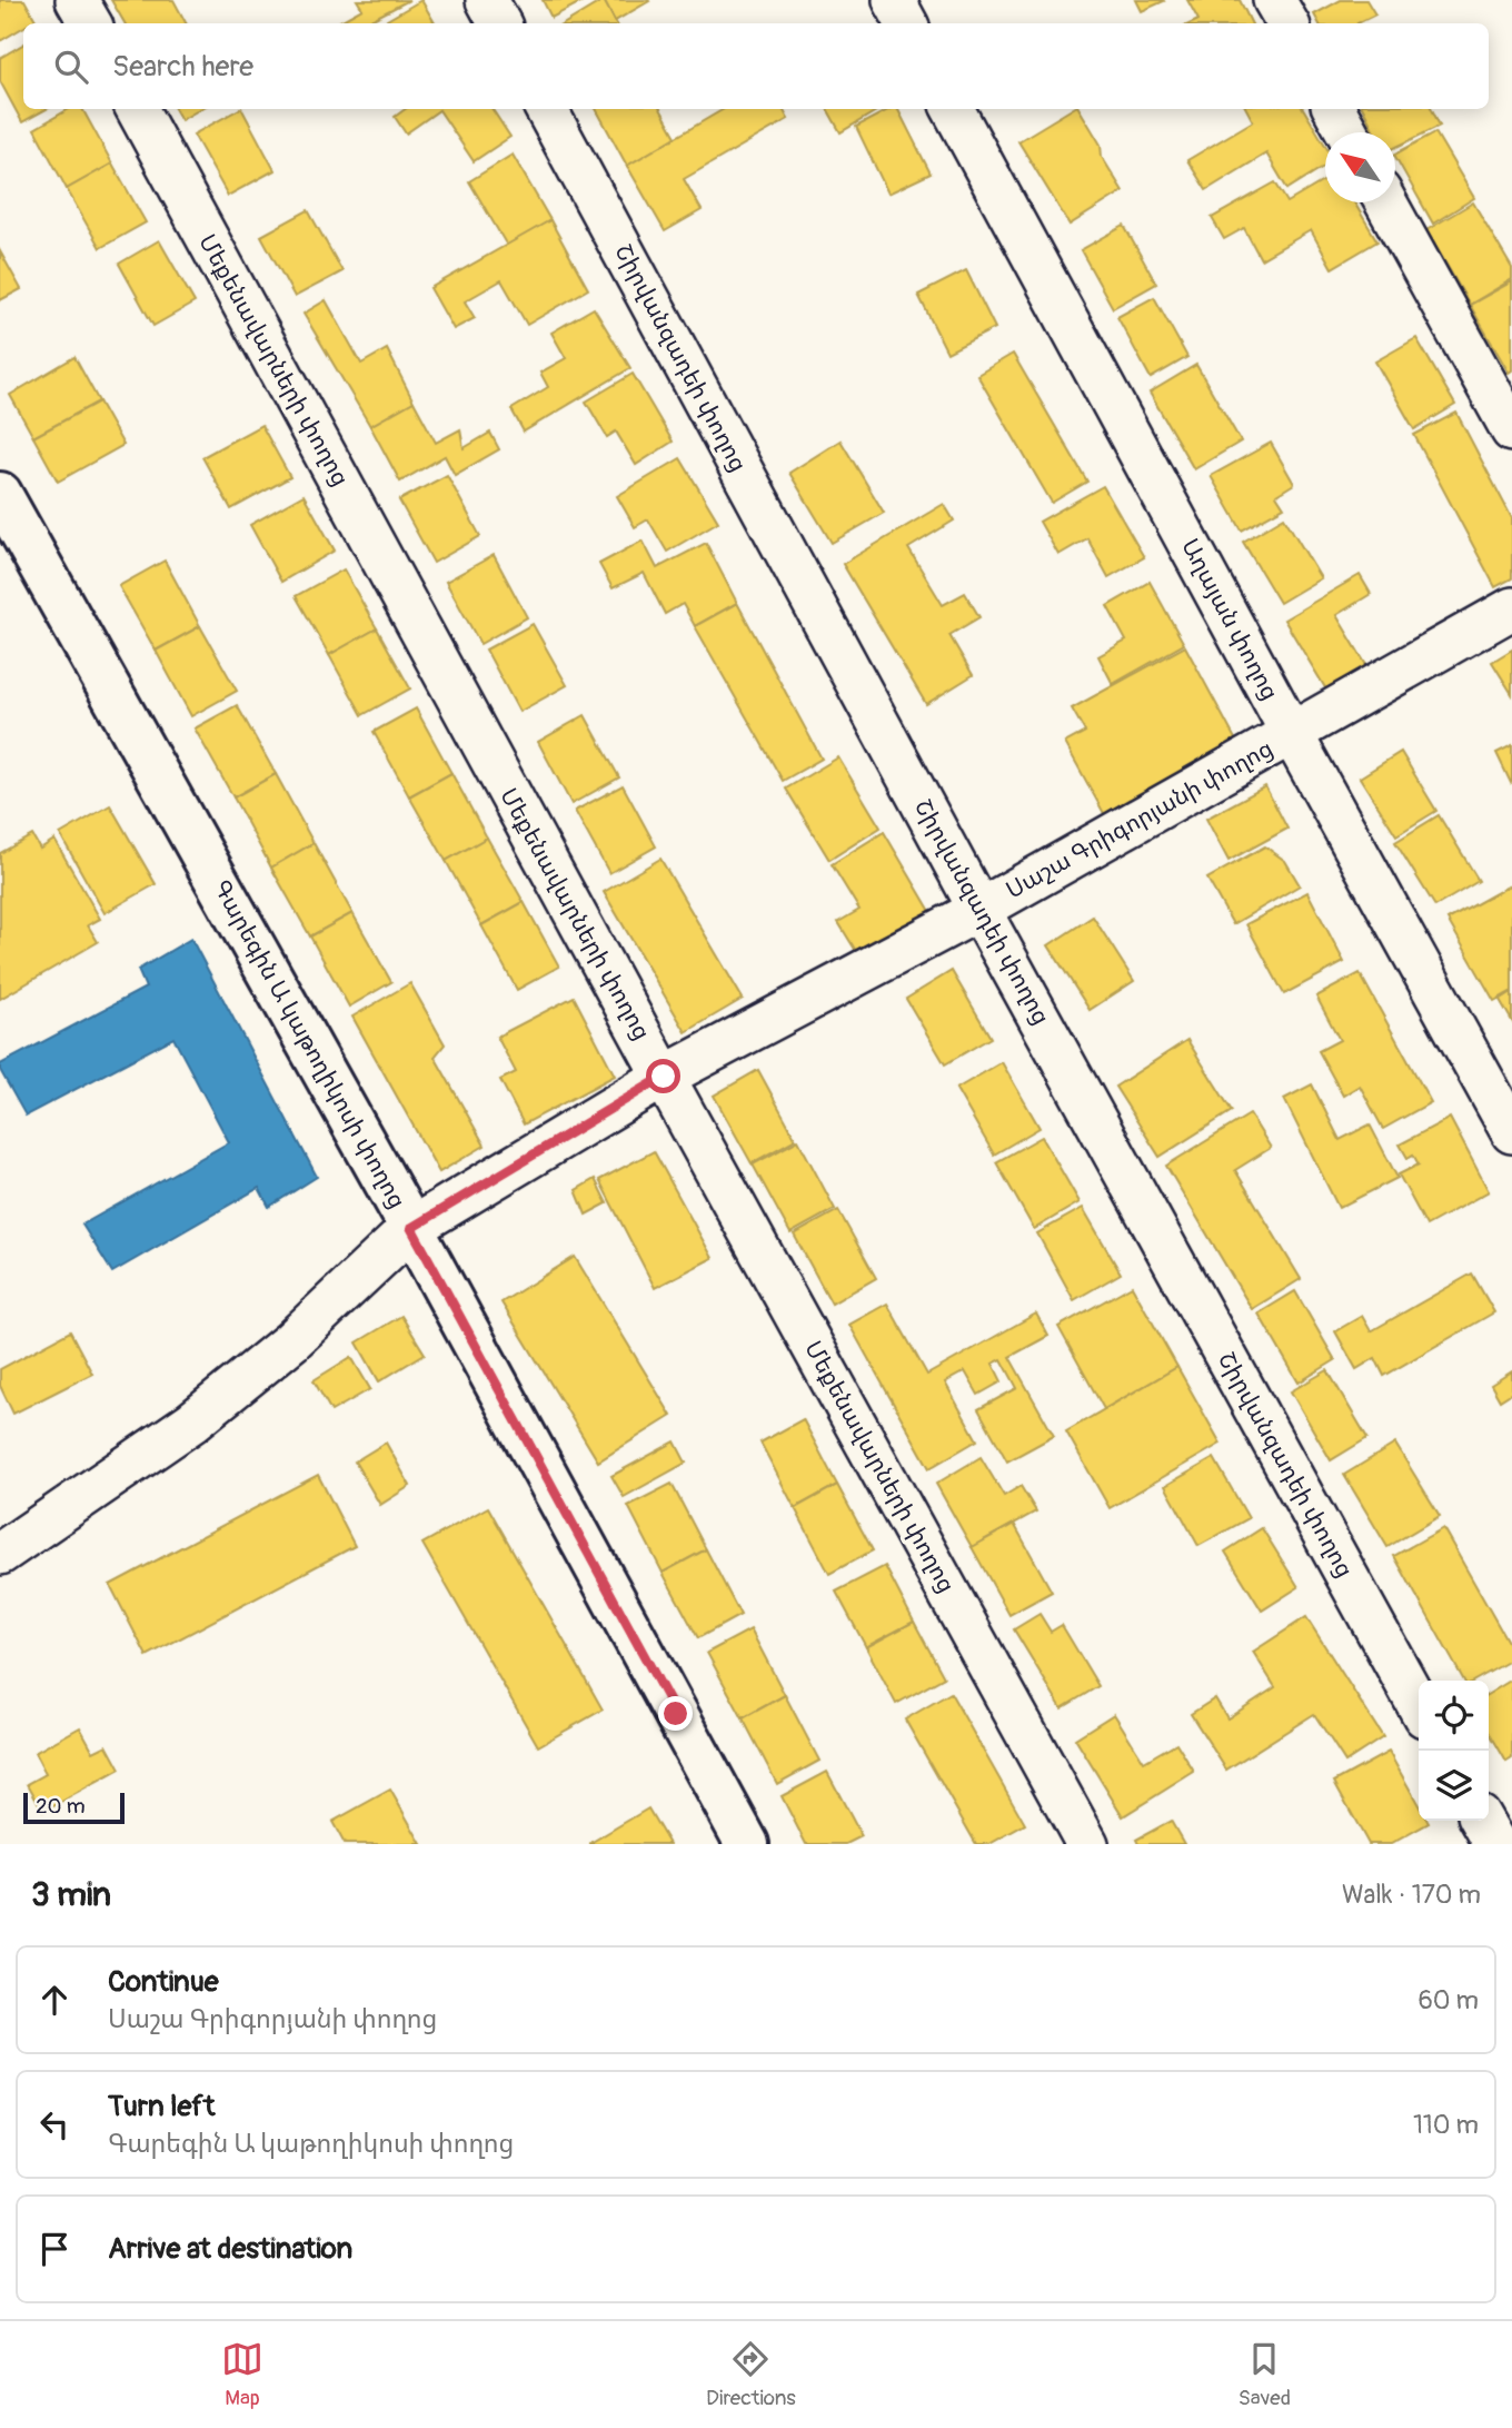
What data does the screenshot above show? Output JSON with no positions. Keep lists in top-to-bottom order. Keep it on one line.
{"streets":{"street":["Շիրվանզադեի փողոց","Մեքենավարների փողոց","Աղայան փողոց","Սաշա Գրիգորյանի փողոց","Գարեգին Ա կաթողիկոսի փողոց"]},"crossings":[["Շիրվանզադեի փողոց","Սաշա Գրիգորյանի փողոց"],["Մեքենավարների փողոց","Սաշա Գրիգորյանի փողոց"],["Աղայան փողոց","Սաշա Գրիգորյանի փողոց"],["Սաշա Գրիգորյանի փողոց","Գարեգին Ա կաթողիկոսի փողոց"]],"scale_bar":"20 m","north":"top left","page":{"search":"Search here","scale":"20 m","heading":["3 min","Walk · 170 m"],"list":[["Continue","Սաշա Գրիգորյանի փողոց","60 m"],["Turn left","Գարեգին Ա կաթողիկոսի փողոց","110 m"],"Arrive at destination"],"nav":["Map","Directions","Saved"]}}
